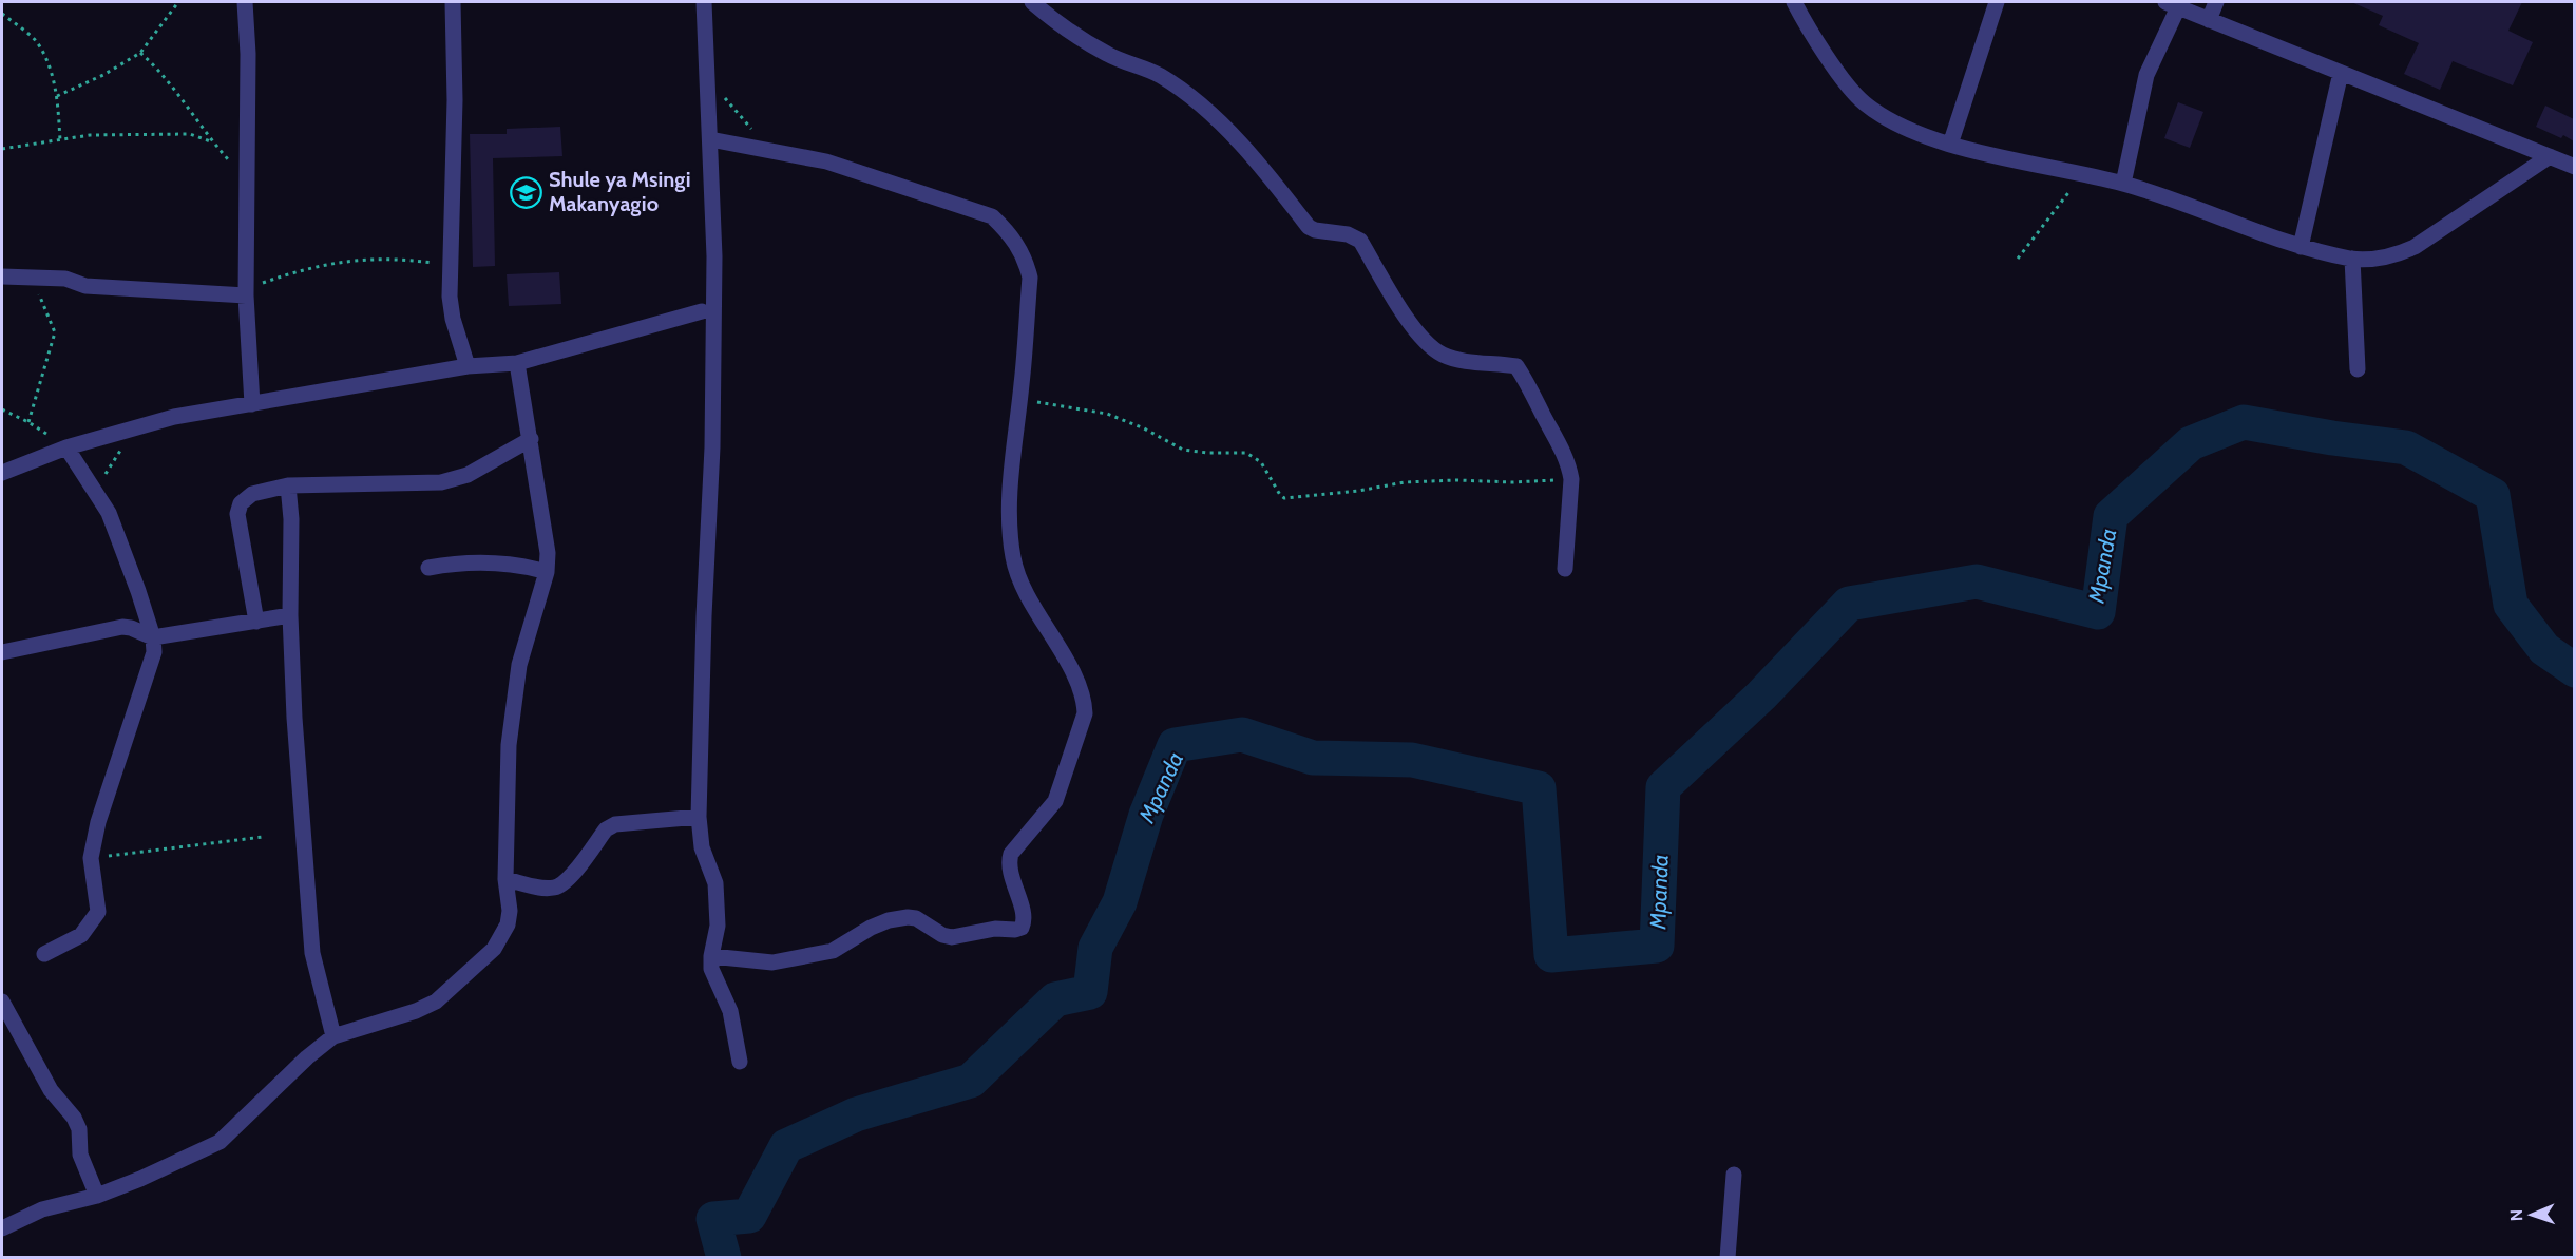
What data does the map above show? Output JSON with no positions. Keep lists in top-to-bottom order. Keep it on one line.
{"water":["Mpanda"],"places":{"school or university":["Shule ya Msingi Makanyagio"]},"north":"left"}
